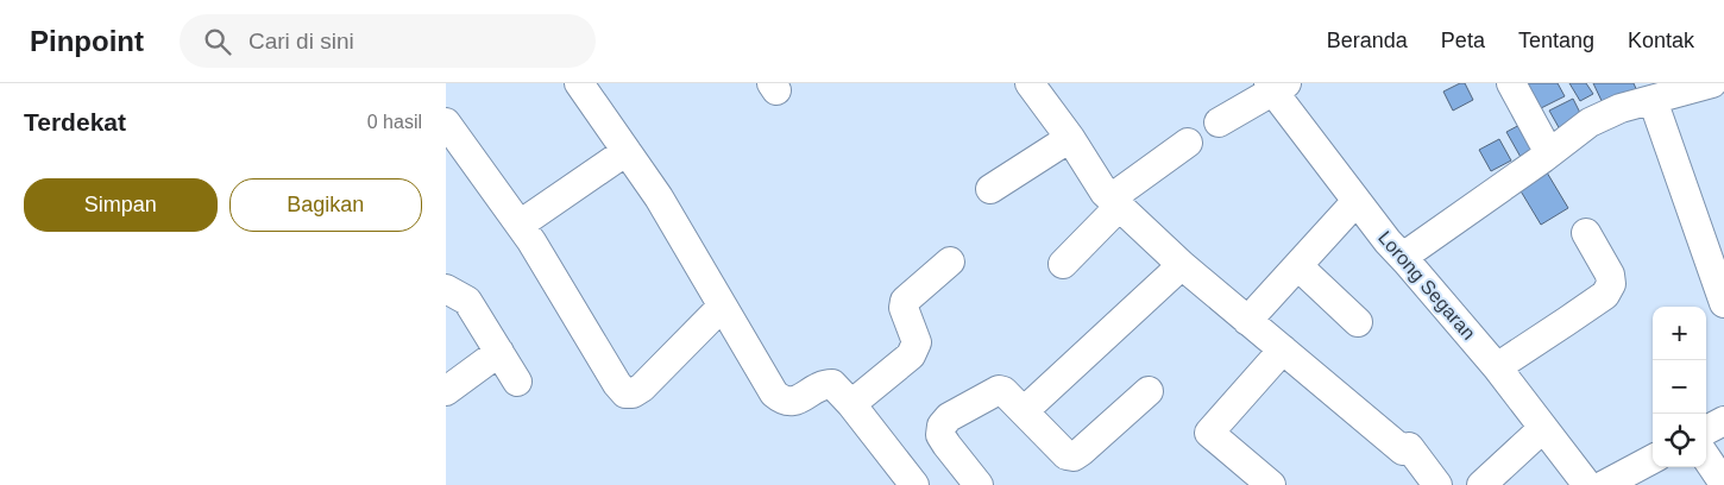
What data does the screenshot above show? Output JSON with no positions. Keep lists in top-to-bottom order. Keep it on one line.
{"streets":{"street":["Lorong Segaran"]},"page":{"header":"Pinpoint","search":"Cari di sini","nav":["Beranda","Peta","Tentang","Kontak"],"heading":["Terdekat","0 hasil"],"buttons":["Simpan","Bagikan"],"map_buttons":["+","−"]}}
